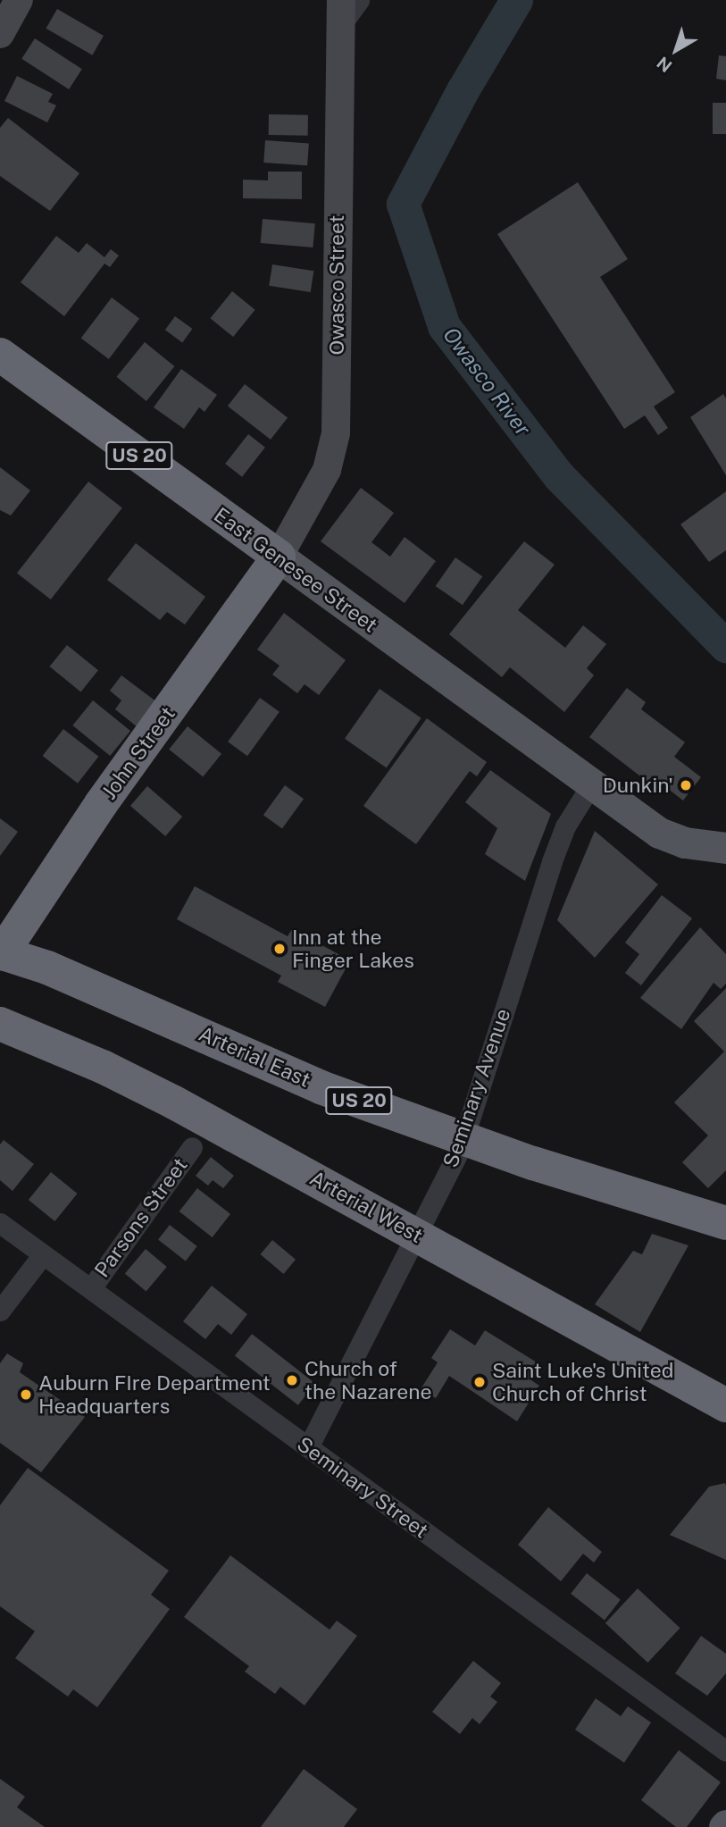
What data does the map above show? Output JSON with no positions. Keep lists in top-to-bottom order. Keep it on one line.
{"streets":{"highway":["US 20","East Genesee Street","John Street","Arterial East","Arterial West"],"main road":["Owasco Street"],"street":["Seminary Avenue","Parsons Street","Seminary Street"]},"crossings":[["Owasco Street","East Genesee Street"],["Owasco Street","John Street"],["East Genesee Street","John Street"],["East Genesee Street","Seminary Avenue"],["John Street","Arterial East"],["Arterial East","Seminary Avenue"],["Seminary Avenue","Arterial West"],["Seminary Avenue","Seminary Street"],["Parsons Street","Seminary Street"]],"water":["Owasco River"],"places":["Dunkin'","Inn at the Finger Lakes","Church of the Nazarene","Saint Luke's United Church of Christ","Auburn FIre Department Headquarters"],"north":"bottom left"}
